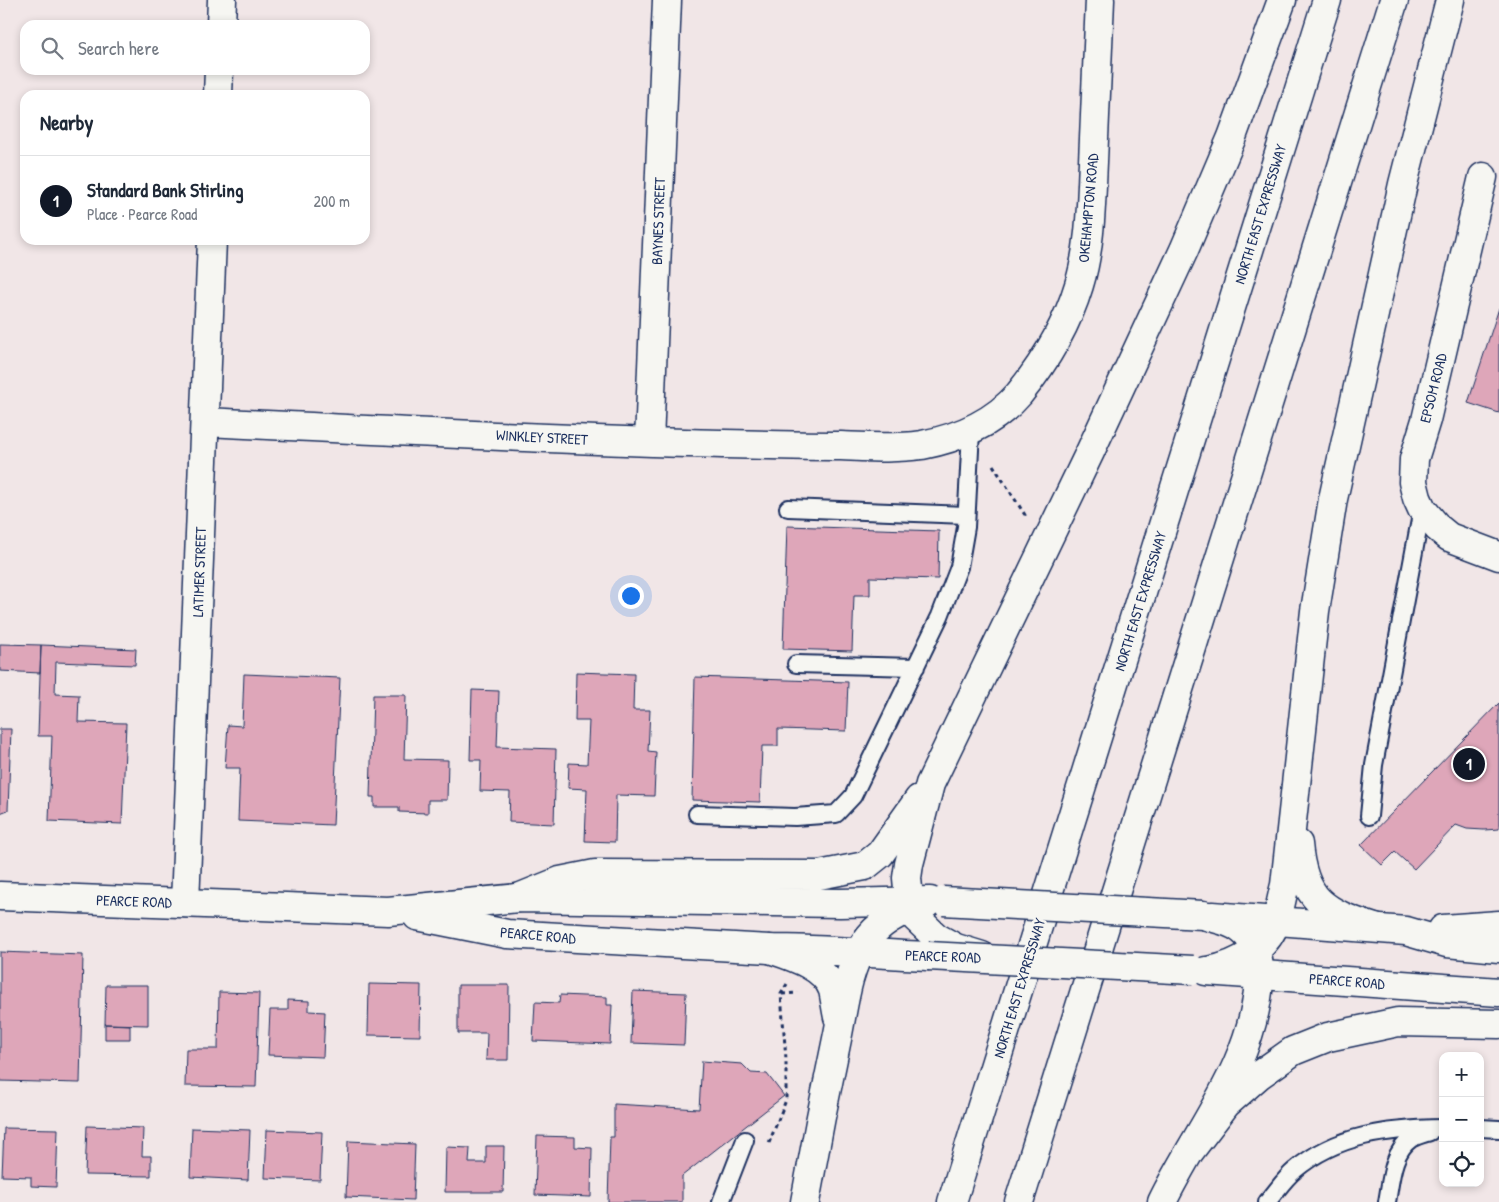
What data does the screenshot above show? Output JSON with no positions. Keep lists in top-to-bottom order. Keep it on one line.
{"streets":{"main road":["OKEHAMPTON ROAD","NORTH EAST EXPRESSWAY","BAYNES STREET","EPSOM ROAD","WINKLEY STREET","LATIMER STREET","PEARCE ROAD"]},"crossings":[["OKEHAMPTON ROAD","WINKLEY STREET"],["BAYNES STREET","WINKLEY STREET"],["WINKLEY STREET","LATIMER STREET"],["LATIMER STREET","PEARCE ROAD"]],"page":{"search":"Search here","heading":"Nearby","list":[{"mark":"1","name":"Standard Bank Stirling","note":"Place · Pearce Road","value":"200 m"}],"pins":"1","map_buttons":["+","−"]}}
